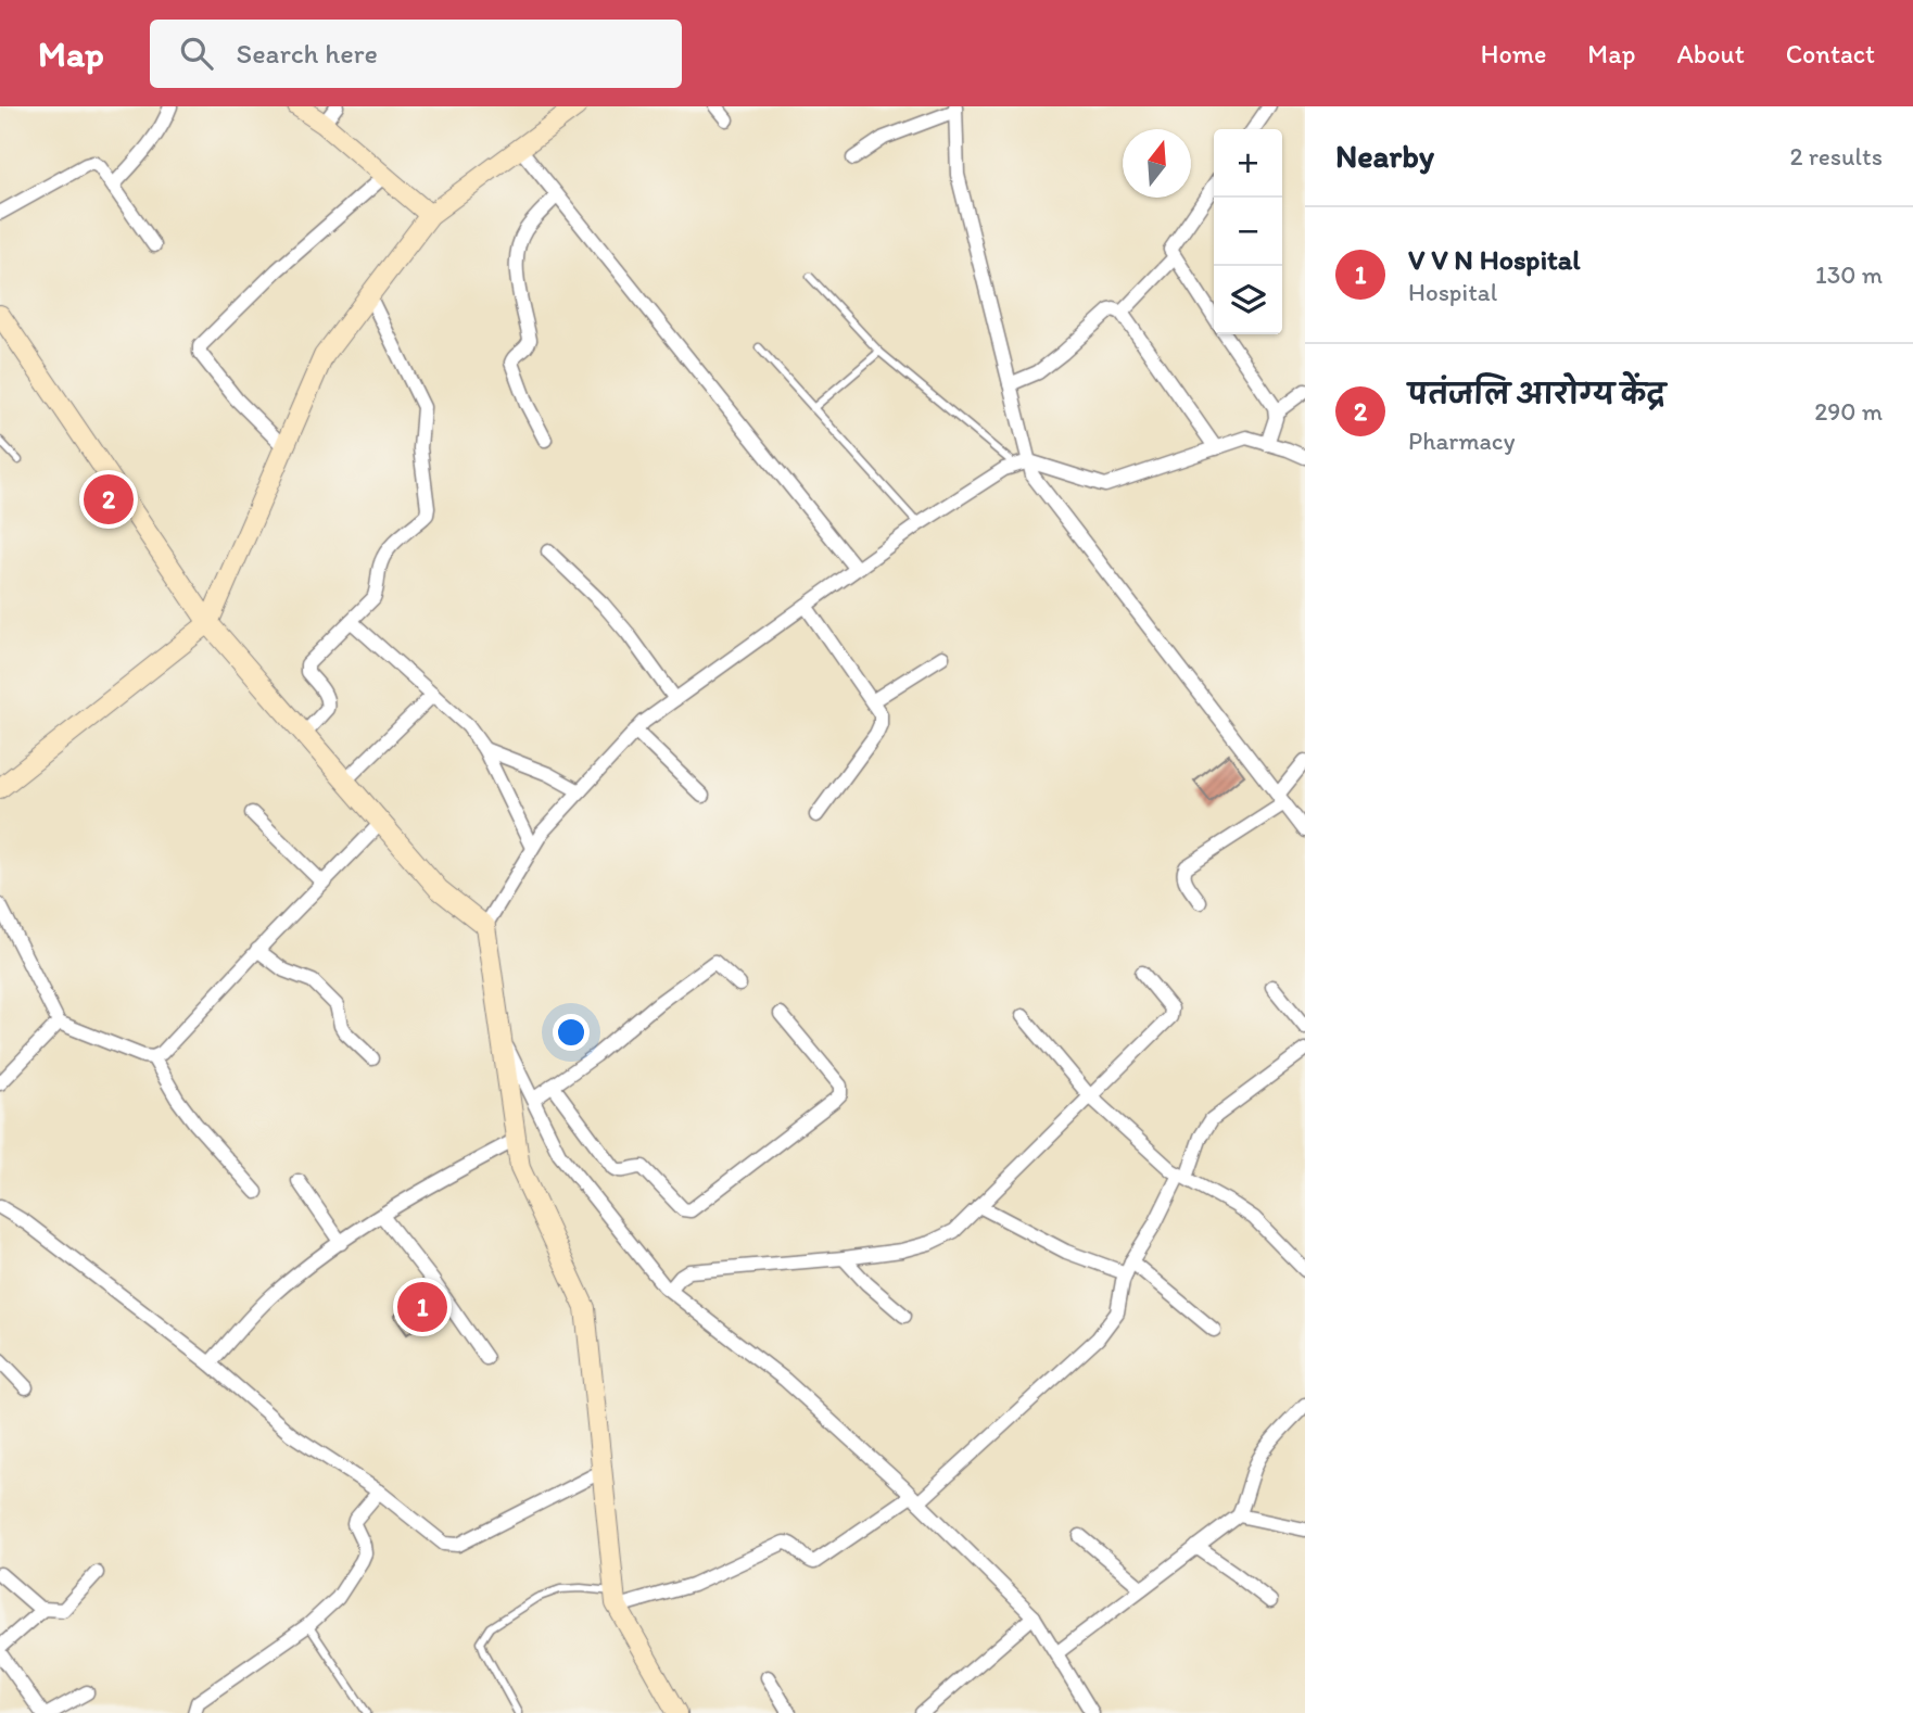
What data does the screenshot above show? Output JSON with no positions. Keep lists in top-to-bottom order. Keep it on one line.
{"north":"top","page":{"header":"Map","search":"Search here","nav":["Home","Map","About","Contact"],"heading":["Nearby","2 results"],"map_buttons":["+","−"],"list":[{"mark":"1","name":"V V N Hospital","note":"Hospital","value":"130 m"},{"mark":"2","name":"पतंजलि आरोग्य केंद्र","note":"Pharmacy","value":"290 m"}],"pins":["2","1"]}}
